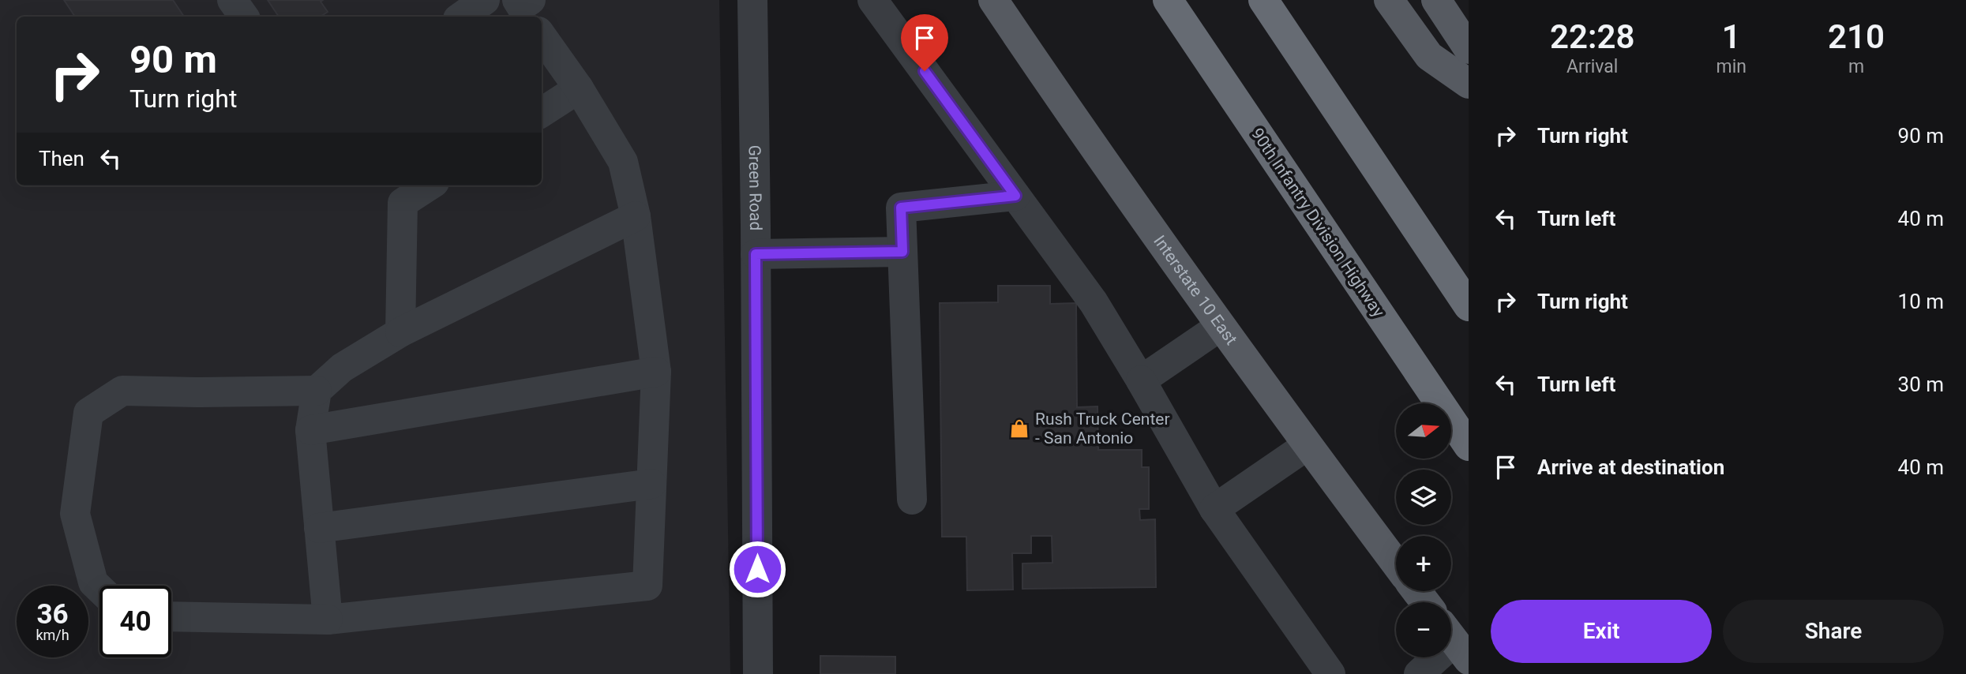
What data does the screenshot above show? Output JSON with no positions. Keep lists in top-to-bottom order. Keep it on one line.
{"streets":{"highway":["90th Infantry Division Highway"],"main road":["Interstate 10 East"],"street":["Green Road"]},"places":{"shop":["Rush Truck Center - San Antonio"]},"north":"right","page":{"eta":["22:28","Arrival","1","min","210","m"],"turn":["90 m","Turn right"],"list":[{"name":"Turn right","value":"90 m"},{"name":"Turn left","value":"40 m"},{"name":"Turn right","value":"10 m"},{"name":"Turn left","value":"30 m"},{"name":"Arrive at destination","value":"40 m"}],"then":"Then","map_buttons":["+","−"],"speed":"36 km/h","limit":"40","buttons":["Exit","Share"]}}
